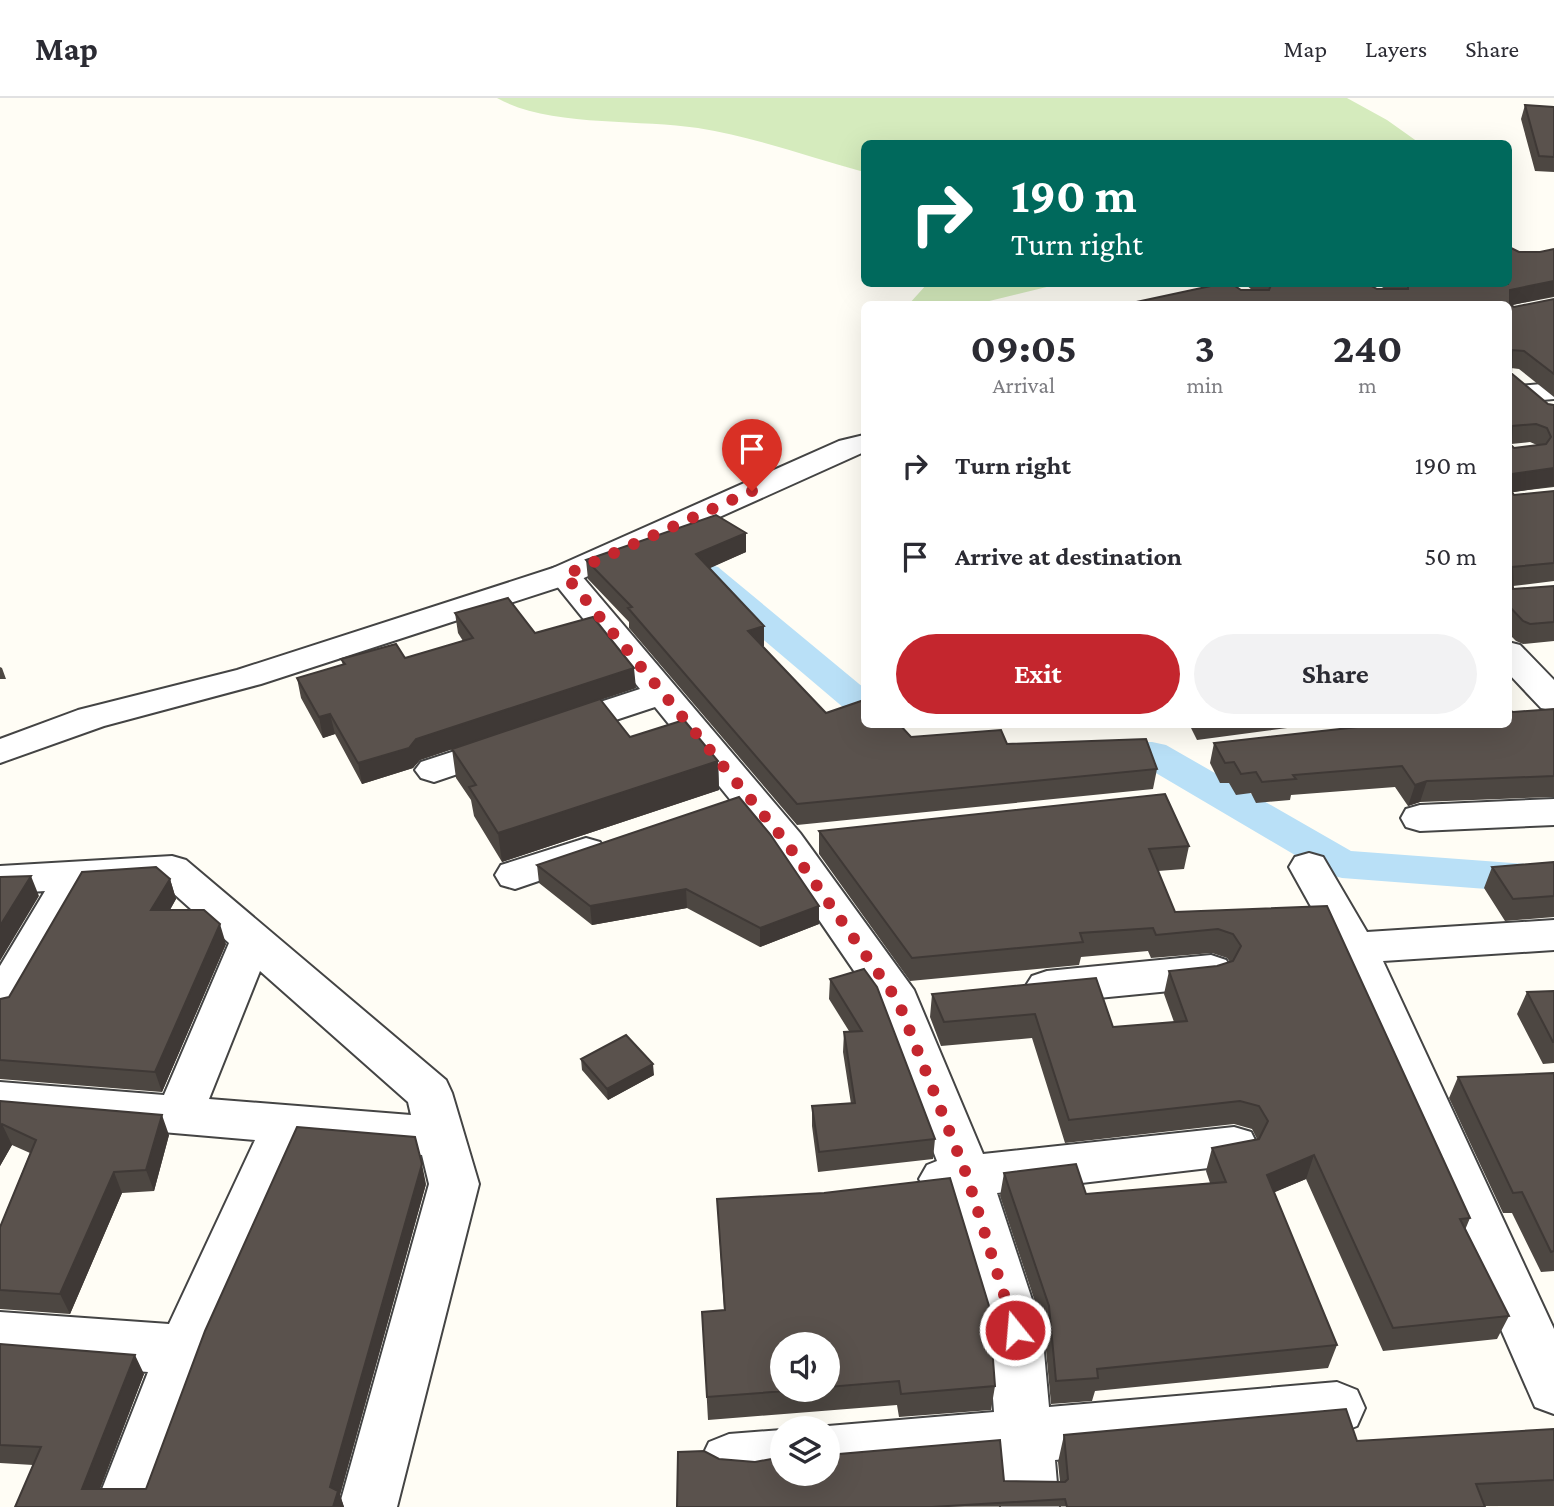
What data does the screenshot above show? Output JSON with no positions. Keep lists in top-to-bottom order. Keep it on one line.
{"page":{"header":"Map","nav":["Map","Layers","Share"],"turn":["190 m","Turn right"],"eta":["09:05","Arrival","3","min","240","m"],"list":[{"name":"Turn right","value":"190 m"},{"name":"Arrive at destination","value":"50 m"}],"buttons":["Exit","Share"]}}
